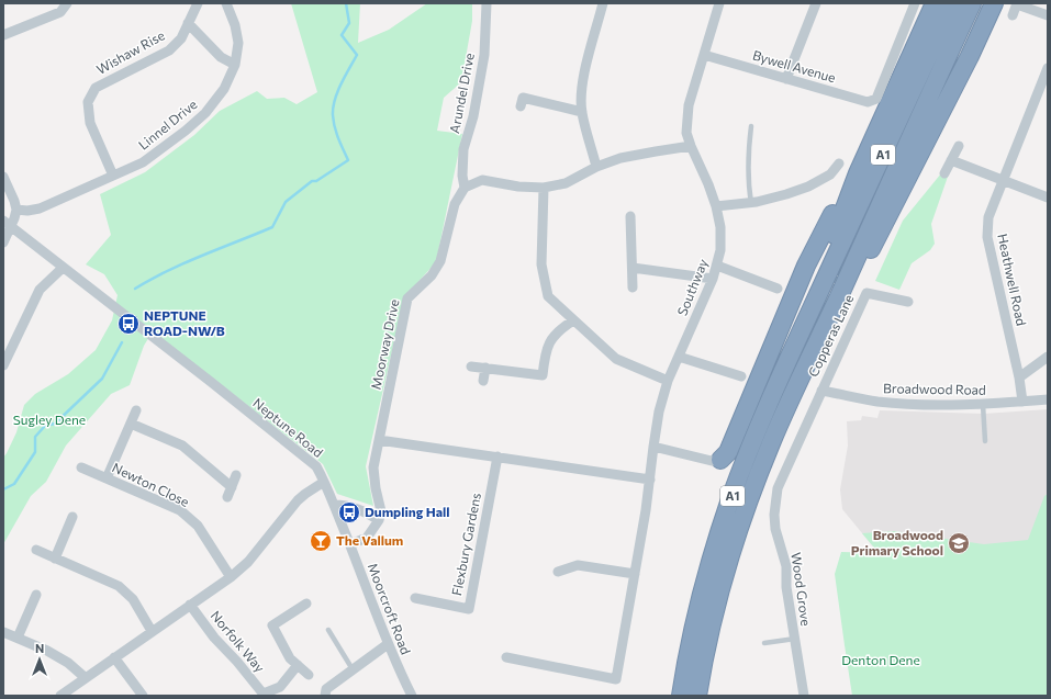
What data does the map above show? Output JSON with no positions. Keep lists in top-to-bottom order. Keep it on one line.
{"streets":{"highway":["A1"],"street":["Wishaw Rise","Bywell Avenue","Arundel Drive","Linnel Drive","Heathwell Road","Southway","Copperas Lane","Moorway Drive","Broadwood Road","Neptune Road","Newton Close","Flexbury Gardens","Wood Grove","Moorcroft Road","Norfolk Way"]},"crossings":[["Wishaw Rise","Linnel Drive"],["Bywell Avenue","Southway"],["Arundel Drive","Moorway Drive"],["Heathwell Road","Broadwood Road"],["Copperas Lane","Broadwood Road"],["Copperas Lane","Wood Grove"],["Broadwood Road","Wood Grove"],["Neptune Road","Moorcroft Road"]],"parks":["Sugley Dene","Denton Dene"],"places":{"bus stop":["NEPTUNE ROAD-NW/B","Dumpling Hall"],"bar":["The Vallum"],"school or university":["Broadwood Primary School"]},"north":"top"}
